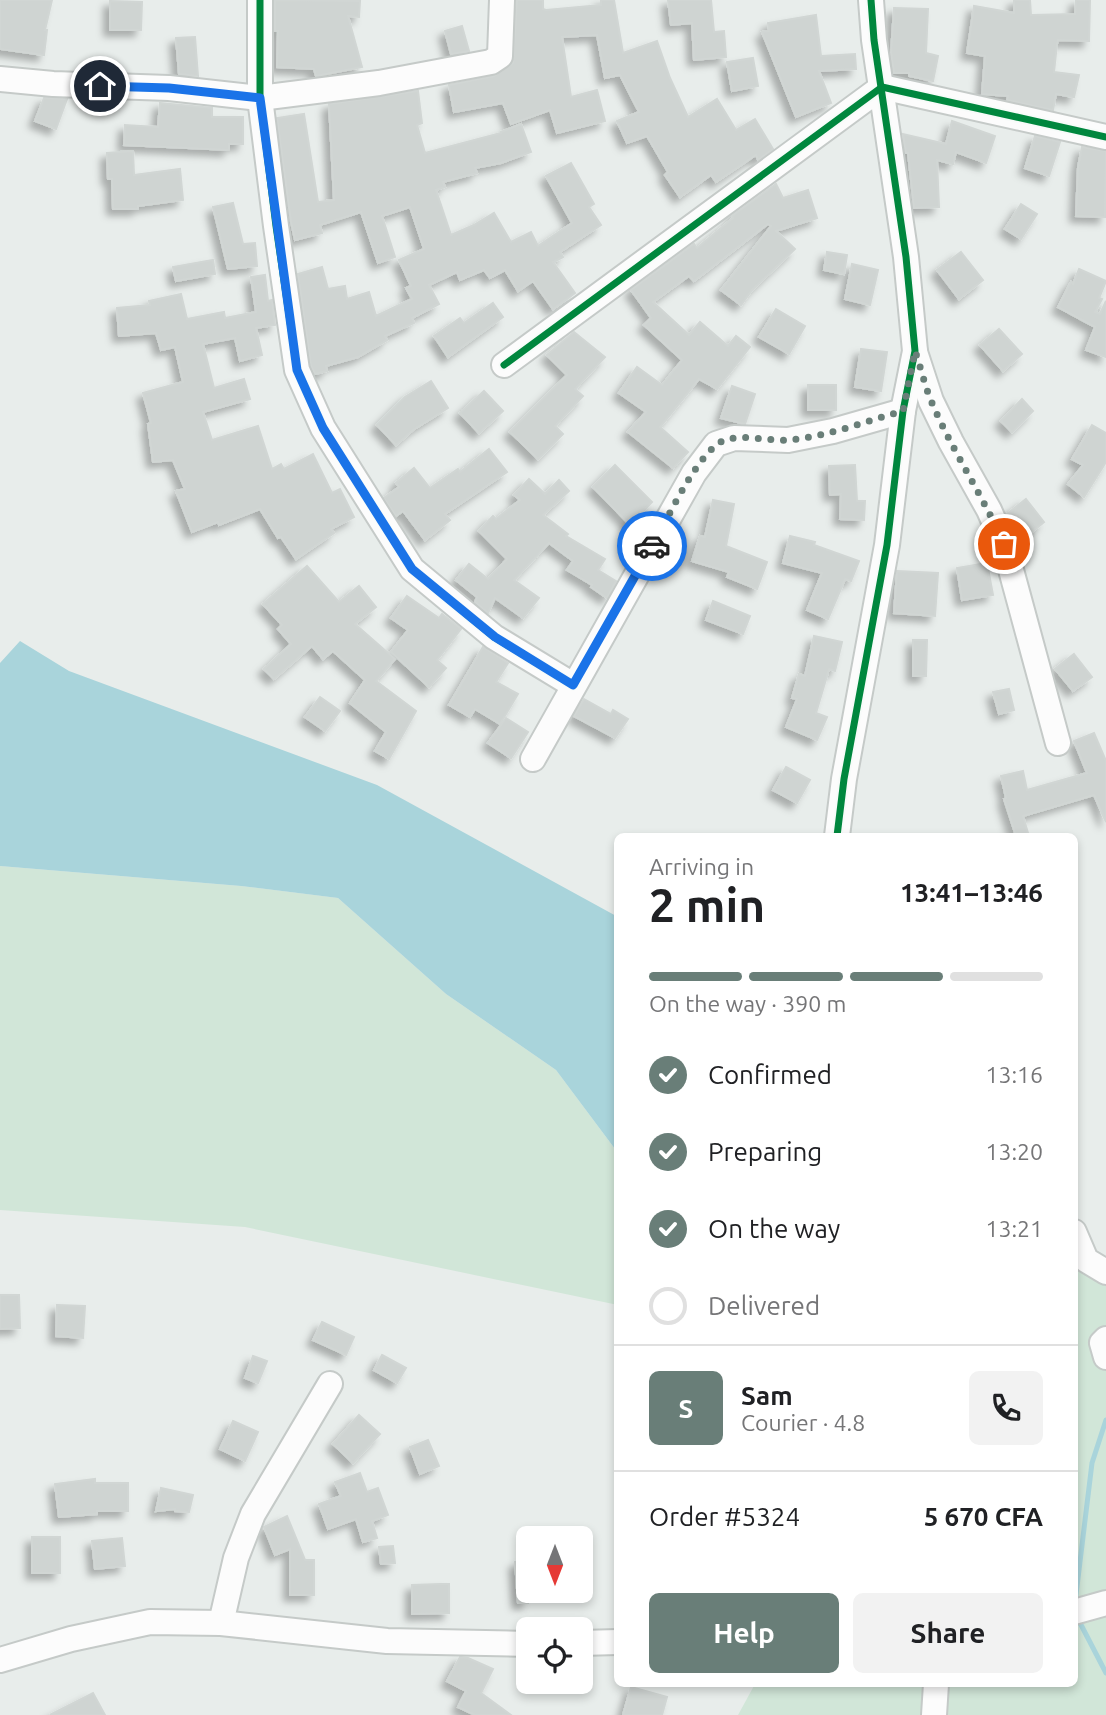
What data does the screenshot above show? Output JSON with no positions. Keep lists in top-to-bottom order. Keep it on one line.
{"north":"bottom","page":{"heading":["2 min","Arriving in","13:41–13:46"],"panel":["Sam","Courier · 4.8","Order #5324","5 670 CFA"],"bar":"On the way · 390 m","list":[["Confirmed","13:16"],["Preparing","13:20"],["On the way","13:21"],"Delivered"],"round":"S","buttons":["Help","Share"]}}
